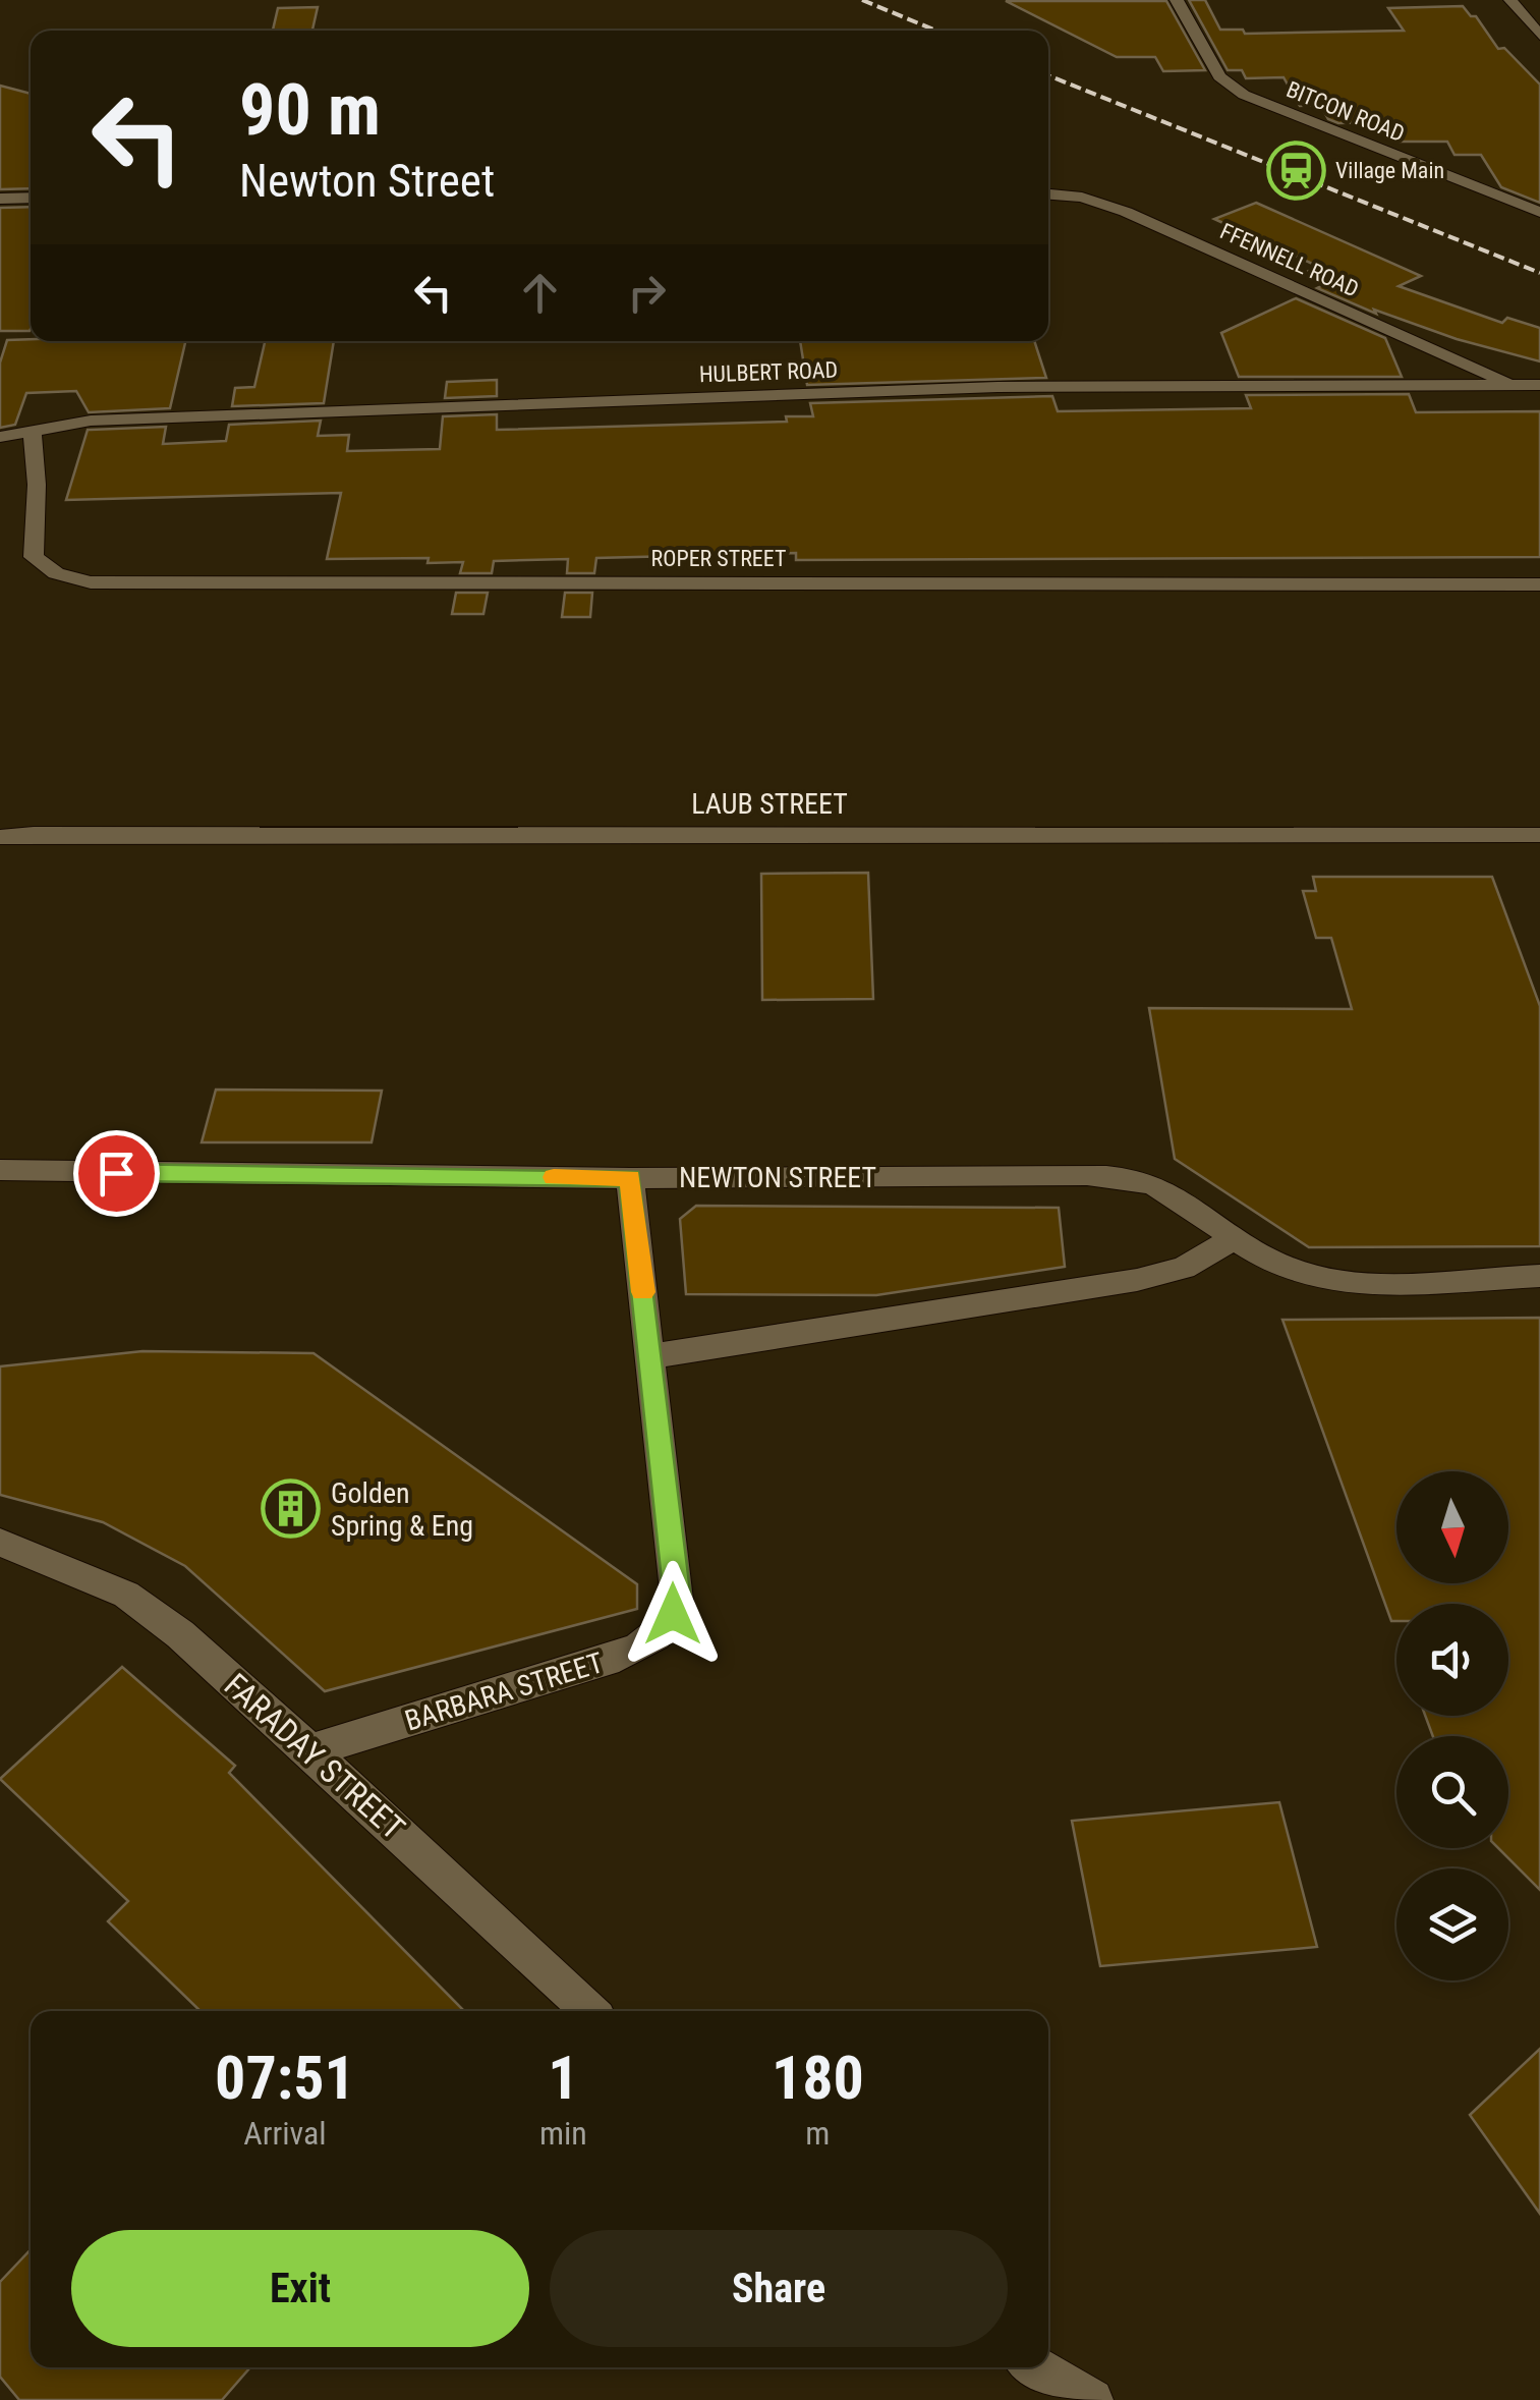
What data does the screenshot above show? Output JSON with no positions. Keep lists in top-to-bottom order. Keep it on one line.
{"streets":{"street":["BITCON ROAD","FFENNELL ROAD","HULBERT ROAD","ROPER STREET","LAUB STREET","NEWTON STREET","BARBARA STREET","FARADAY STREET"]},"crossings":[["FFENNELL ROAD","HULBERT ROAD"],["HULBERT ROAD","ROPER STREET"],["NEWTON STREET","BARBARA STREET"],["BARBARA STREET","FARADAY STREET"]],"places":{"station":["Village Main"],"building":["Golden Spring & Eng"]},"north":"bottom","page":{"turn":["90 m","Newton Street"],"eta":["07:51","Arrival","1","min","180","m"],"buttons":["Exit","Share"]}}
